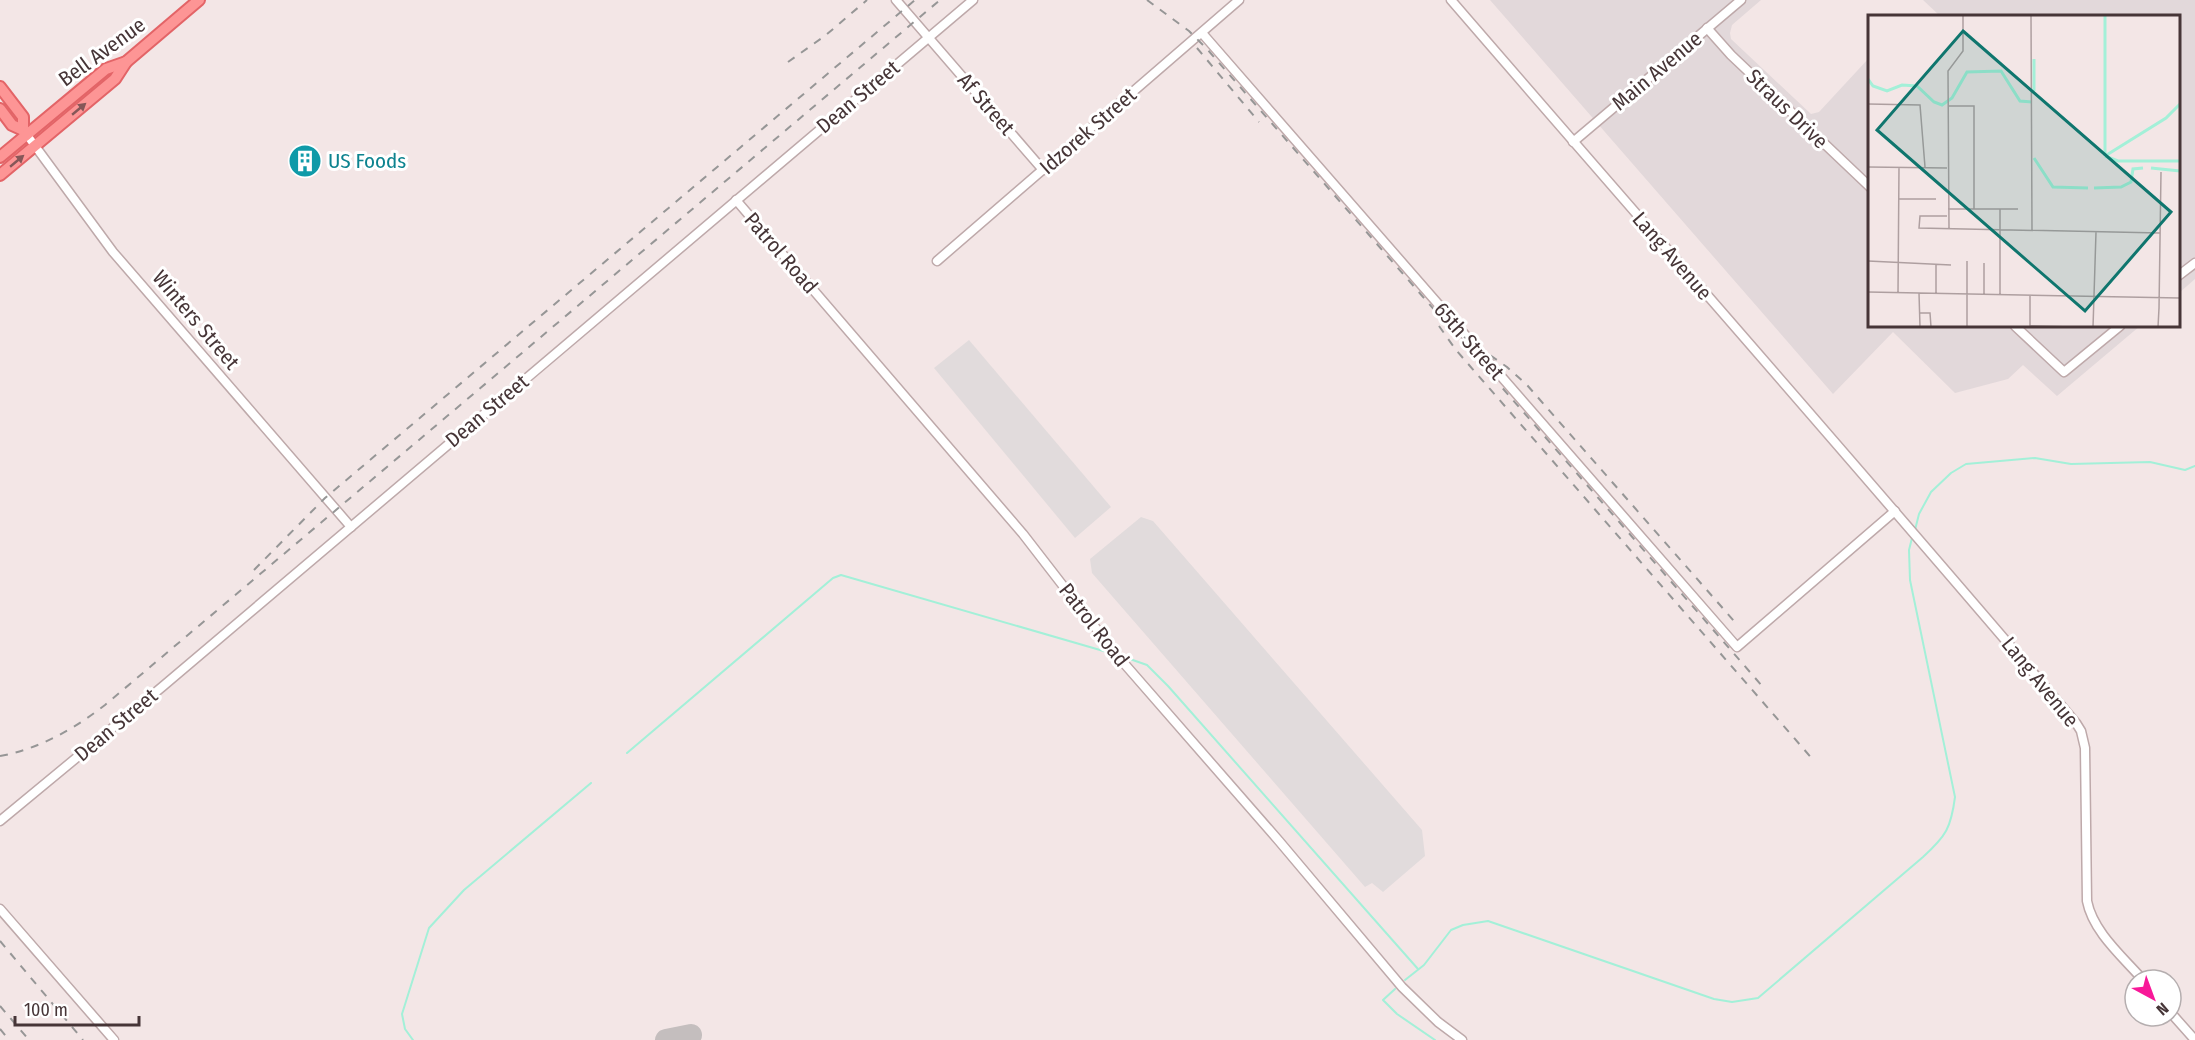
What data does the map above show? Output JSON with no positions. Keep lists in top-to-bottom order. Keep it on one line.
{"streets":{"main road":["Bell Avenue","Winters Street"],"street":["Main Avenue","Dean Street","Af Street","Straus Drive","Idzorek Street","Patrol Road","Lang Avenue","65th Street"]},"crossings":[["Bell Avenue","Winters Street"],["Main Avenue","Straus Drive"],["Main Avenue","Lang Avenue"],["Dean Street","Af Street"],["Dean Street","Patrol Road"],["Dean Street","Winters Street"],["Af Street","Idzorek Street"],["Idzorek Street","65th Street"],["Lang Avenue","65th Street"]],"places":{"building":["US Foods"]},"scale_bar":"100 m","north":"bottom right"}
